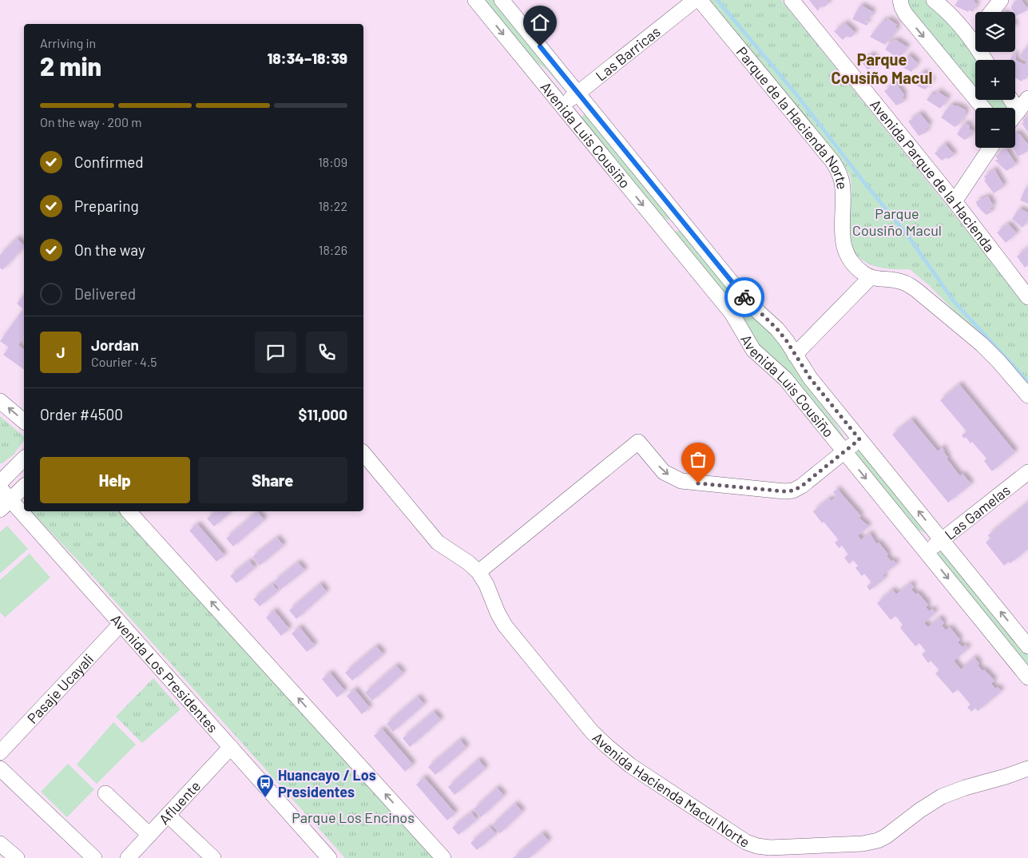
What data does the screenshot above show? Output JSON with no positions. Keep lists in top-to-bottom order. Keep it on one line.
{"streets":{"street":["Las Barricas","Parque de la Hacienda Norte","Avenida Luis Cousiño","Avenida Parque de la Hacienda","Las Gamelas","Avenida Los Presidentes","Pasaje Ucayali","Avenida Hacienda Macul Norte","Afluente"]},"crossings":[["Las Barricas","Avenida Luis Cousiño"],["Avenida Luis Cousiño","Las Gamelas"],["Avenida Los Presidentes","Pasaje Ucayali"],["Avenida Los Presidentes","Afluente"]],"districts":["Parque Cousiño Macul"],"parks":["Parque Cousiño Macul","Parque Los Encinos"],"places":{"bus stop":["Huancayo / Los Presidentes"]},"page":{"map_buttons":["+","−"],"heading":["2 min","Arriving in","18:34–18:39"],"panel":["Jordan","Courier · 4.5","Order #4500","$11,000"],"bar":"On the way · 200 m","list":[["Confirmed","18:09"],["Preparing","18:22"],["On the way","18:26"],"Delivered"],"round":"J","buttons":["Help","Share"]}}
